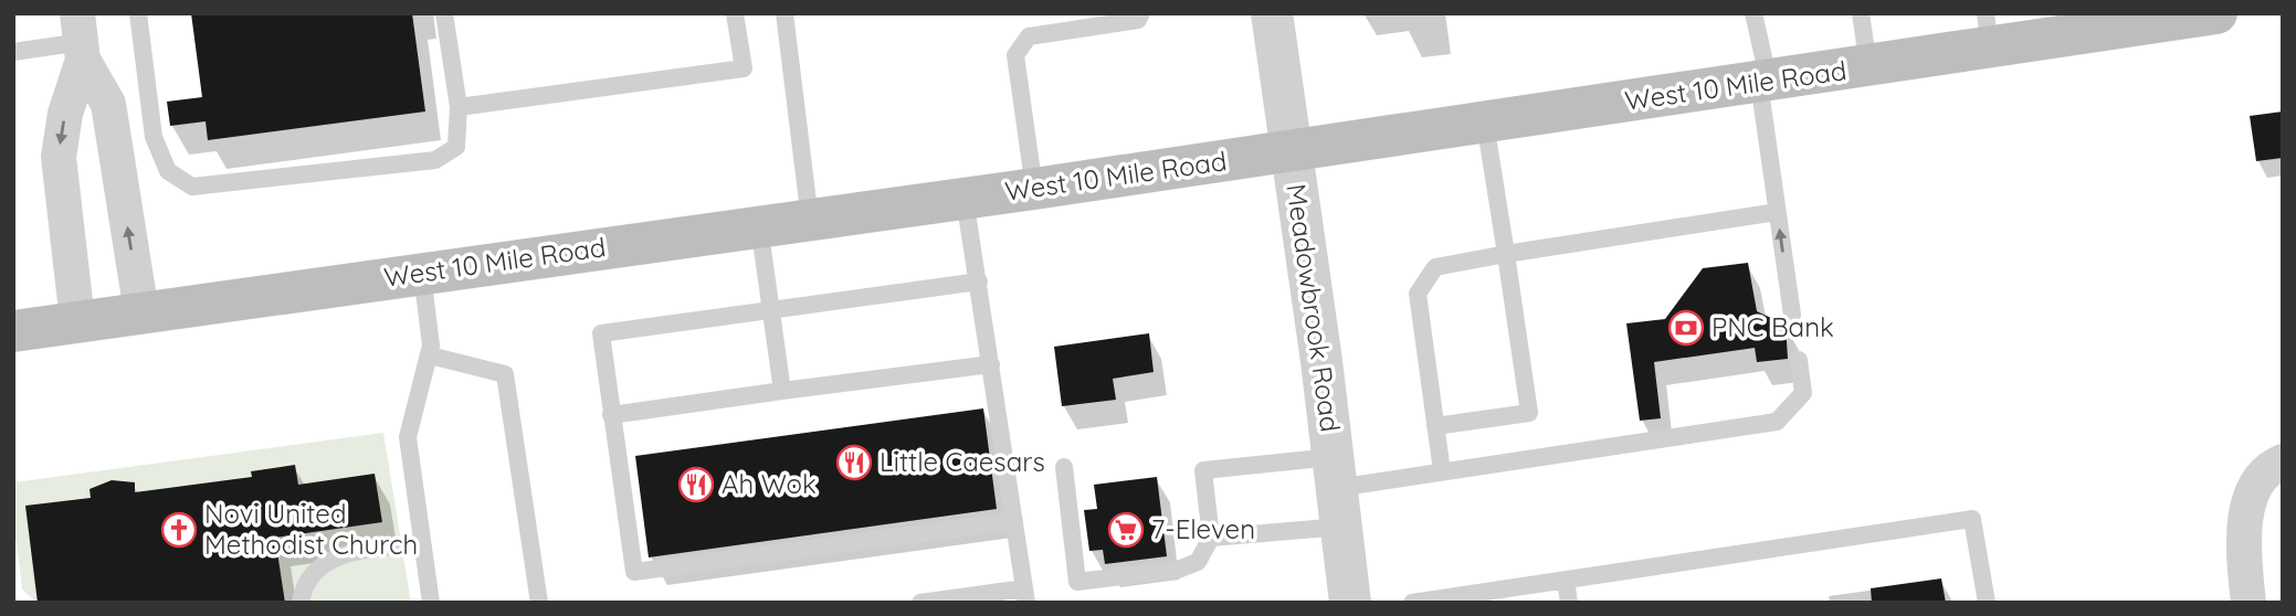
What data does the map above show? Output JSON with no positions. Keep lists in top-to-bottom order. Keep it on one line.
{"streets":{"main road":["West 10 Mile Road"],"street":["Meadowbrook Road"]},"crossings":[["West 10 Mile Road","Meadowbrook Road"]],"places":{"bank":["PNC Bank"],"restaurant":["Little Caesars","Ah Wok"],"church":["Novi United Methodist Church"],"supermarket":["7-Eleven"]}}
